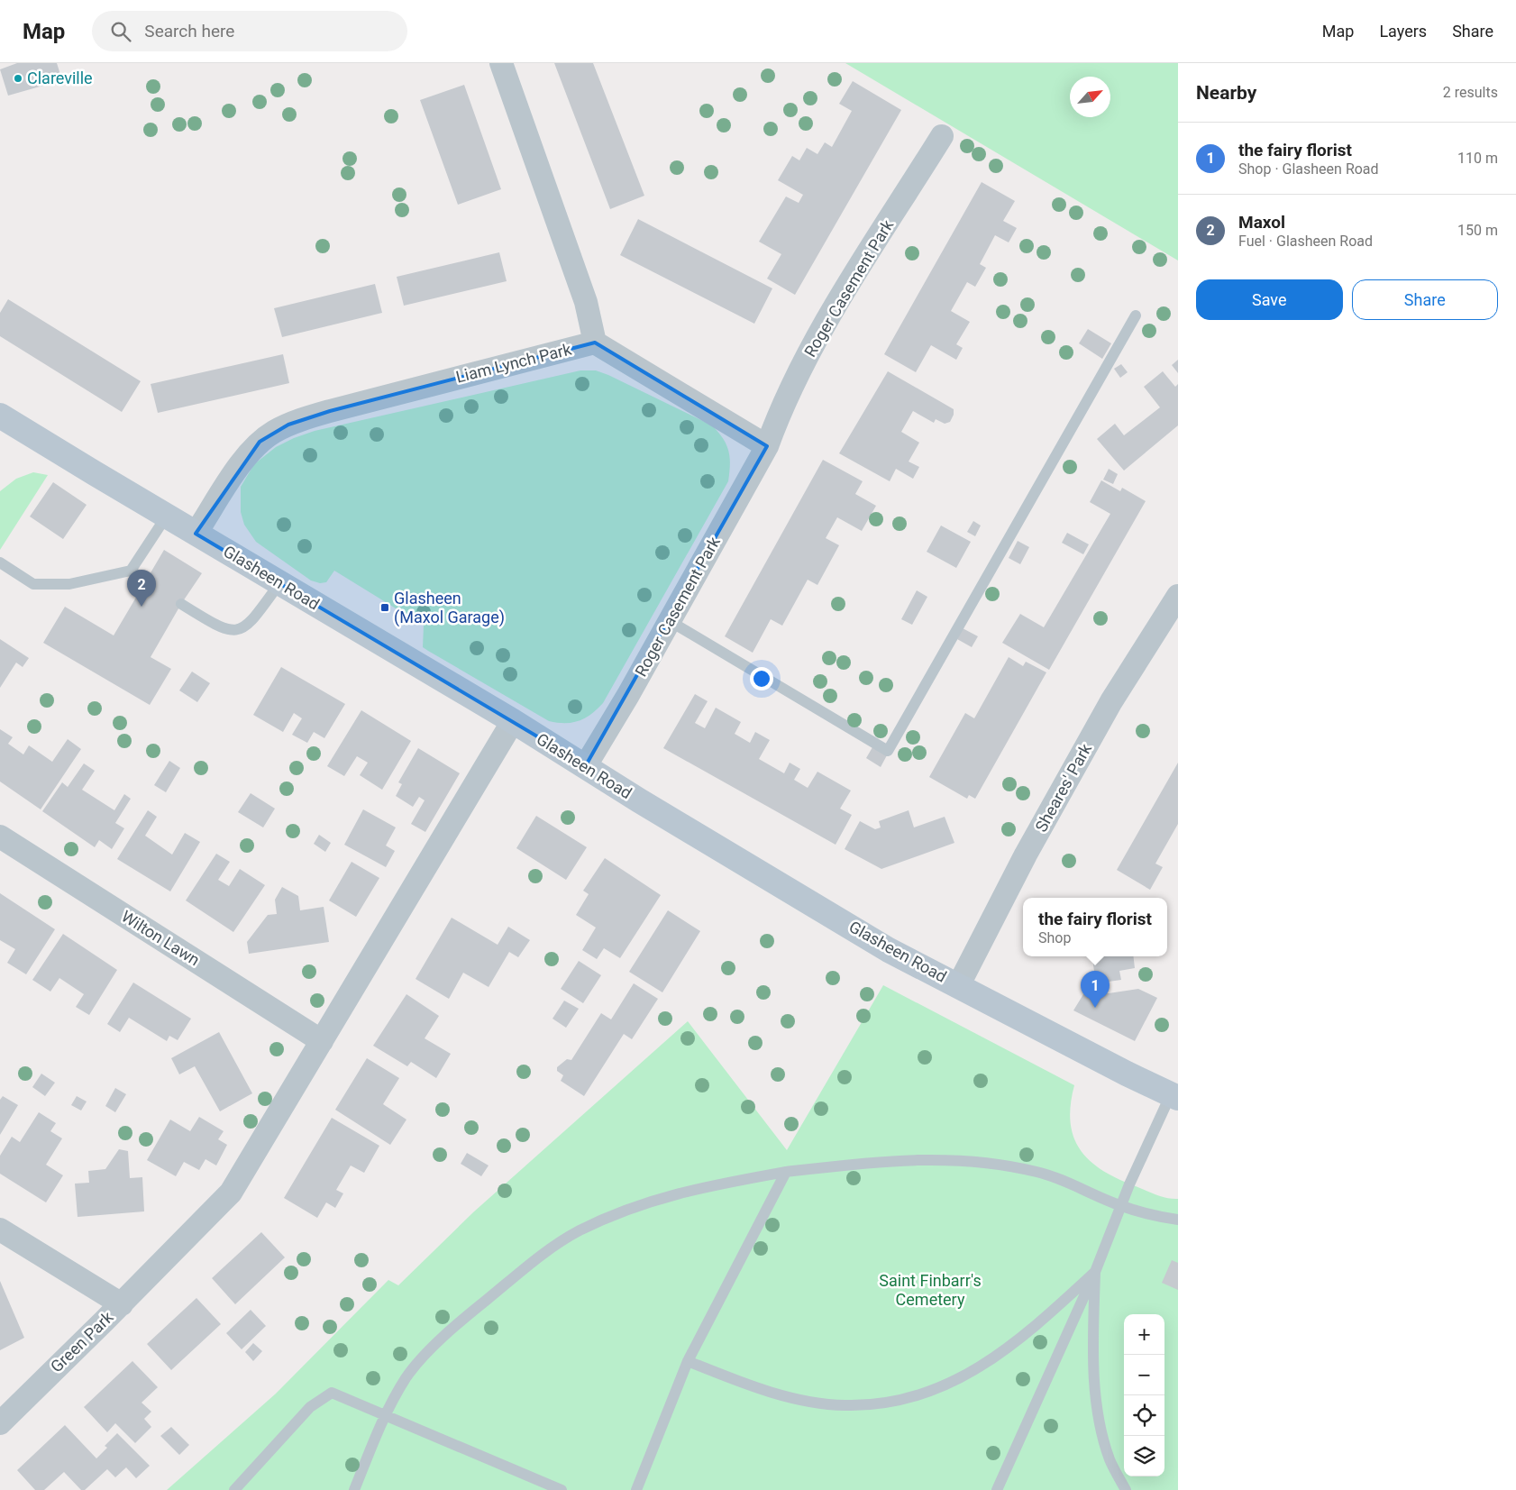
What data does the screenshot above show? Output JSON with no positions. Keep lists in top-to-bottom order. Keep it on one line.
{"streets":{"main road":["Glasheen Road"],"street":["Roger Casement Park","Liam Lynch Park","Sheares' Park","Wilton Lawn","Green Park"]},"crossings":[["Roger Casement Park","Glasheen Road"],["Liam Lynch Park","Glasheen Road"],["Glasheen Road","Sheares' Park"]],"parks":["Saint Finbarr's Cemetery"],"places":{"other":["Clareville"],"transit":["Glasheen (Maxol Garage)"]},"north":"top right","page":{"header":"Map","search":"Search here","nav":["Map","Layers","Share"],"heading":["Nearby","2 results"],"list":[{"mark":"1","name":"the fairy florist","note":"Shop · Glasheen Road","value":"110 m"},{"mark":"2","name":"Maxol","note":"Fuel · Glasheen Road","value":"150 m"}],"buttons":["Save","Share"],"pins":["2","1"],"popup":["the fairy florist","Shop"],"map_buttons":["+","−"]}}
